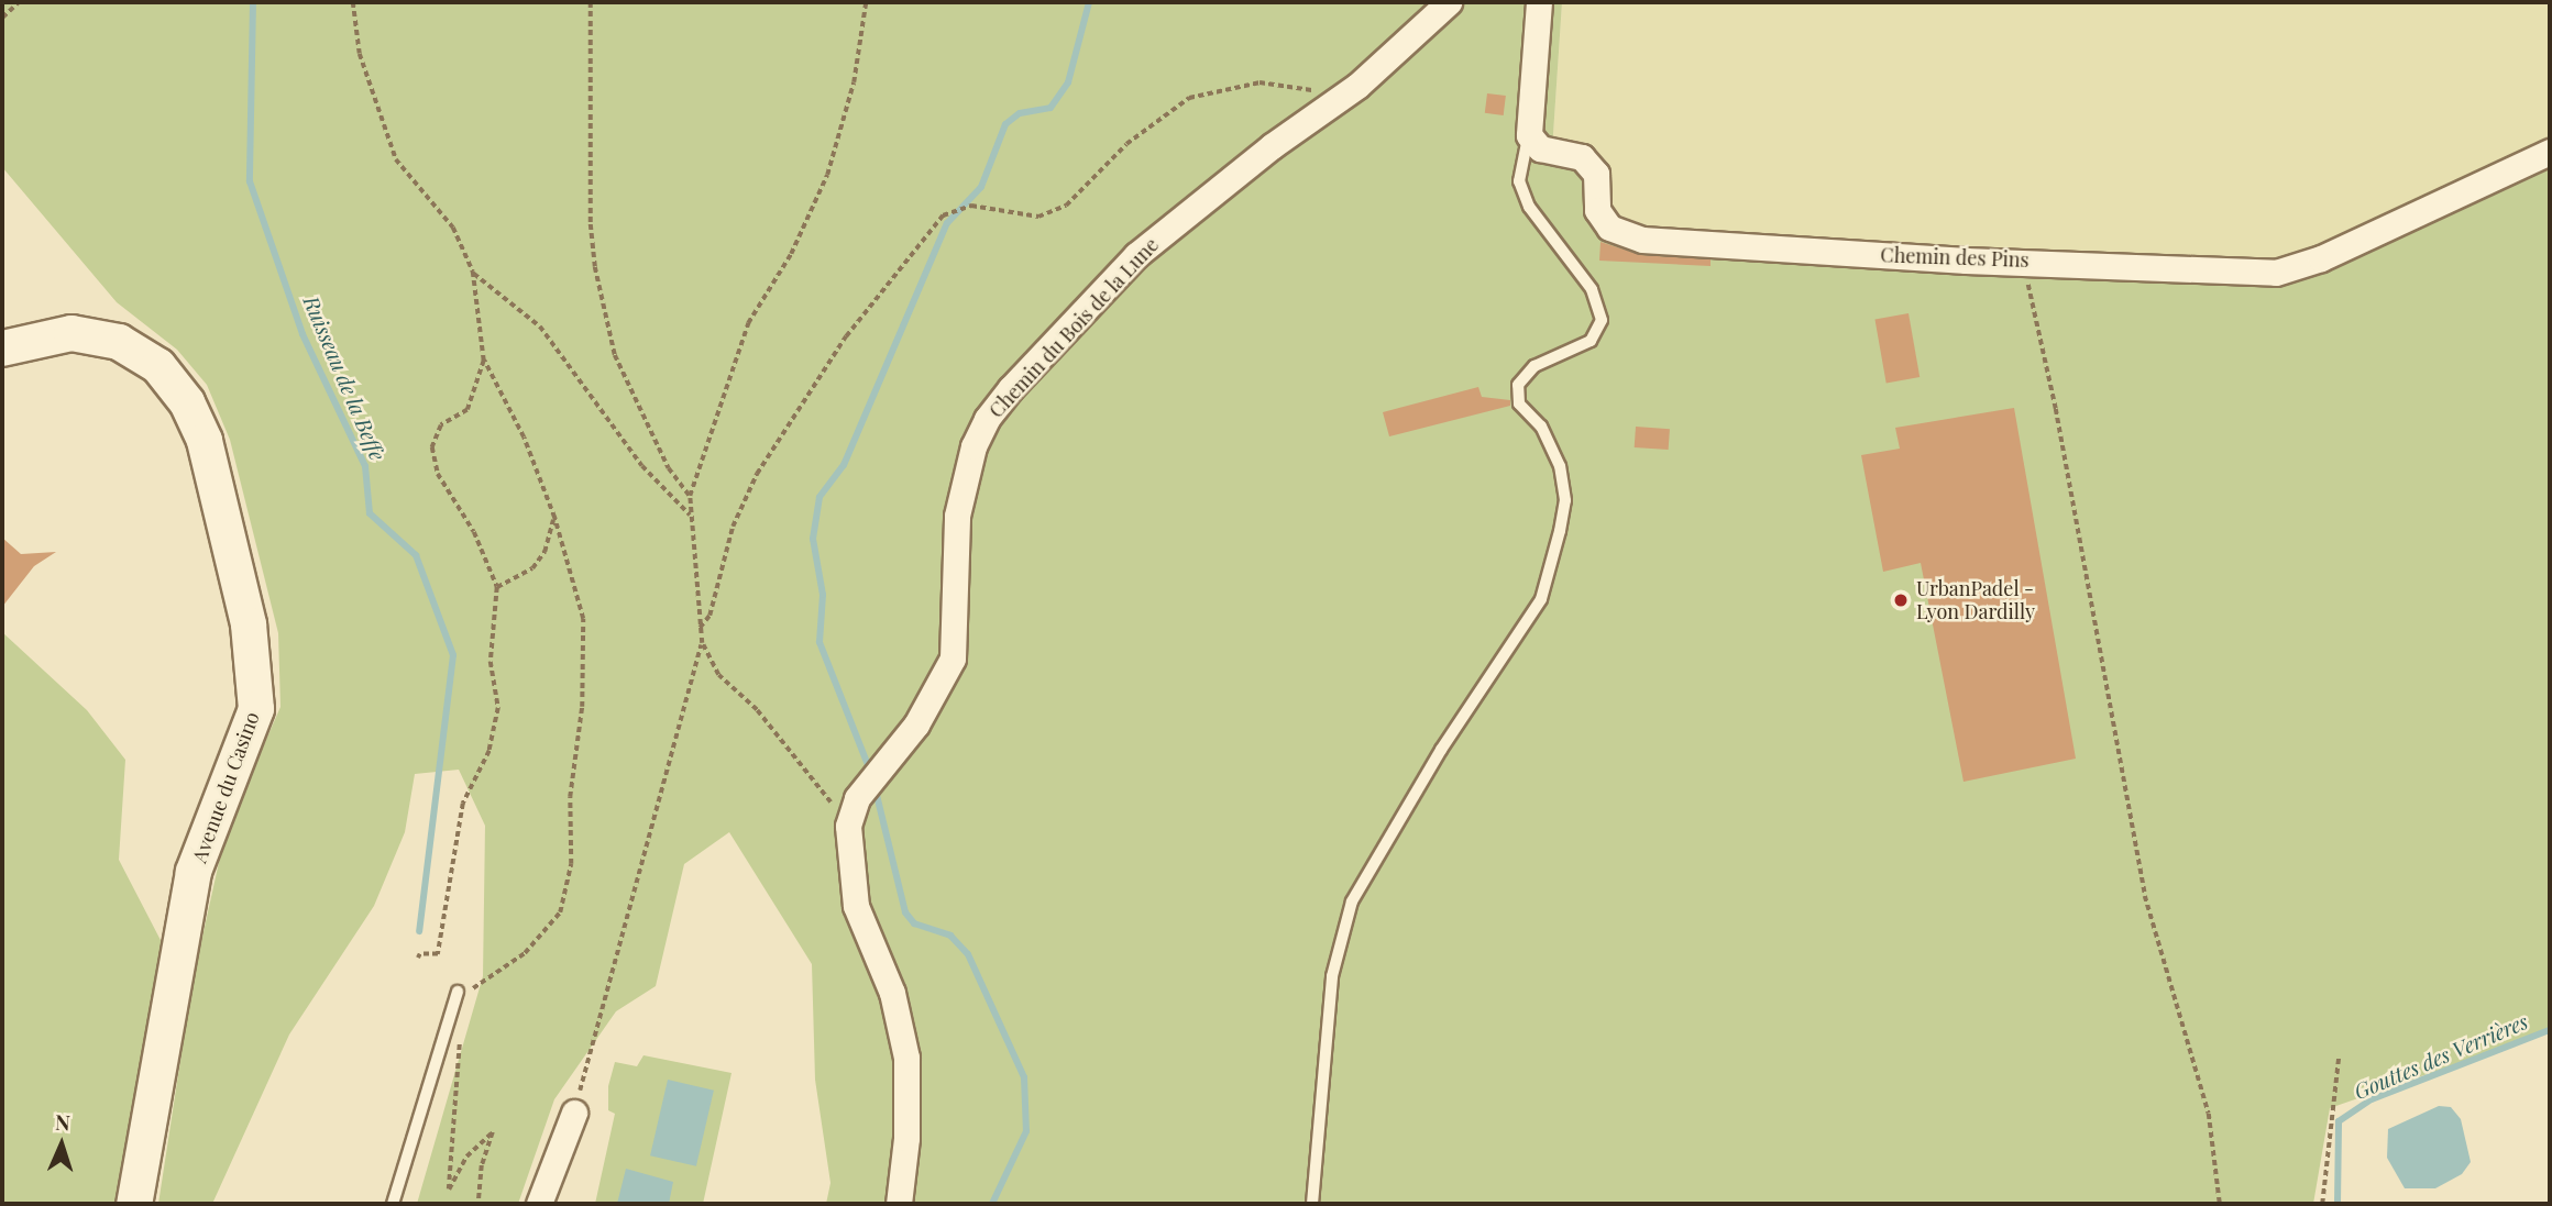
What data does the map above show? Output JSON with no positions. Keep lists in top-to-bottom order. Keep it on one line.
{"streets":{"street":["Chemin des Pins","Chemin du Bois de la Lune","Avenue du Casino"]},"water":["Ruisseau de la Beffe","Gouttes des Verrières"],"places":["UrbanPadel - Lyon Dardilly"],"north":"top"}
